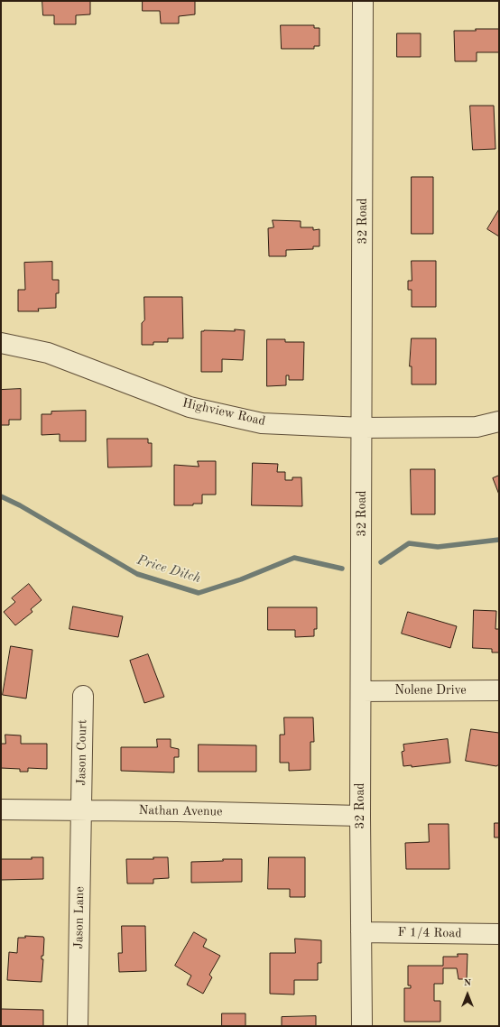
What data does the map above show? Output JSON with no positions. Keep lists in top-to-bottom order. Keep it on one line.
{"streets":{"street":["32 Road","Highview Road","Nolene Drive","Jason Court","Nathan Avenue","Jason Lane","F 1/4 Road"]},"crossings":[["32 Road","Highview Road"],["32 Road","Nolene Drive"],["32 Road","Nathan Avenue"],["32 Road","F 1/4 Road"],["Jason Court","Nathan Avenue"],["Jason Court","Jason Lane"],["Nathan Avenue","Jason Lane"]],"water":["Price Ditch"],"north":"top"}
